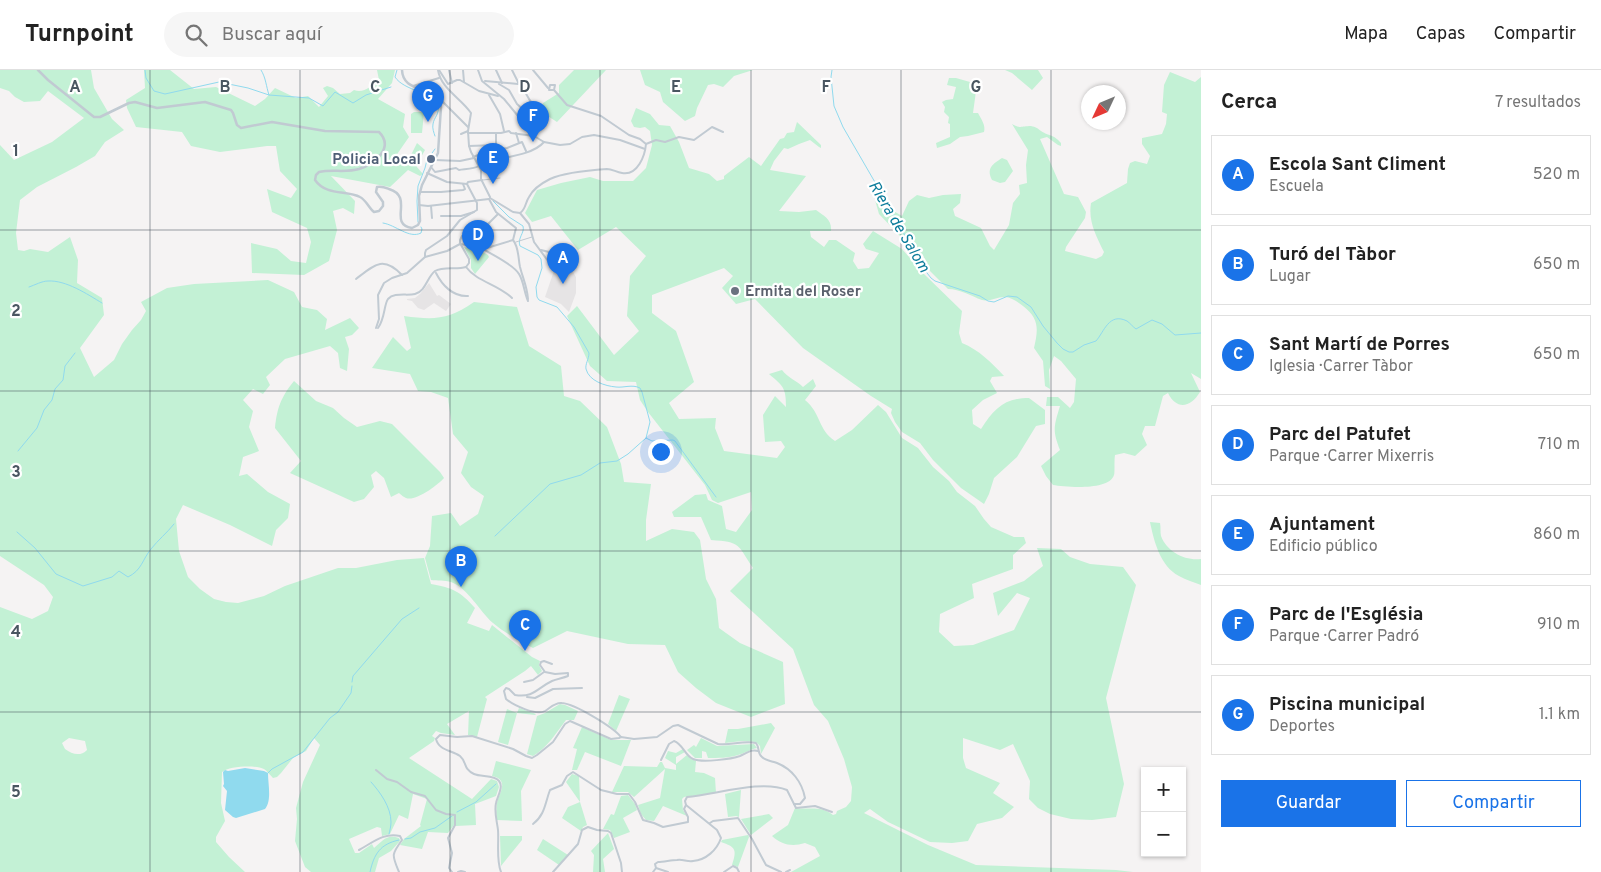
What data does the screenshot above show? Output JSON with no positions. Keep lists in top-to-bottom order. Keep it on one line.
{"water":["Riera de Salom"],"places":["Policia Local","Ermita del Roser"],"north":"bottom left","page":{"header":"Turnpoint","search":"Buscar aquí","nav":["Mapa","Capas","Compartir"],"heading":["Cerca","7 resultados"],"pins":["G","F","E","D","A","B","C"],"list":[{"mark":"A","name":"Escola Sant Climent","note":"Escuela","value":"520 m"},{"mark":"B","name":"Turó del Tàbor","note":"Lugar","value":"650 m"},{"mark":"C","name":"Sant Martí de Porres","note":"Iglesia · Carrer Tàbor","value":"650 m"},{"mark":"D","name":"Parc del Patufet","note":"Parque · Carrer Mixerris","value":"710 m"},{"mark":"E","name":"Ajuntament","note":"Edificio público","value":"860 m"},{"mark":"F","name":"Parc de l'Església","note":"Parque · Carrer Padró","value":"910 m"},{"mark":"G","name":"Piscina municipal","note":"Deportes","value":"1.1 km"}],"buttons":["Guardar","Compartir"],"map_buttons":["+","−"]},"grid":{"columns":["A","B","C","D","E","F","G"],"rows":["1","2","3","4","5"]}}
